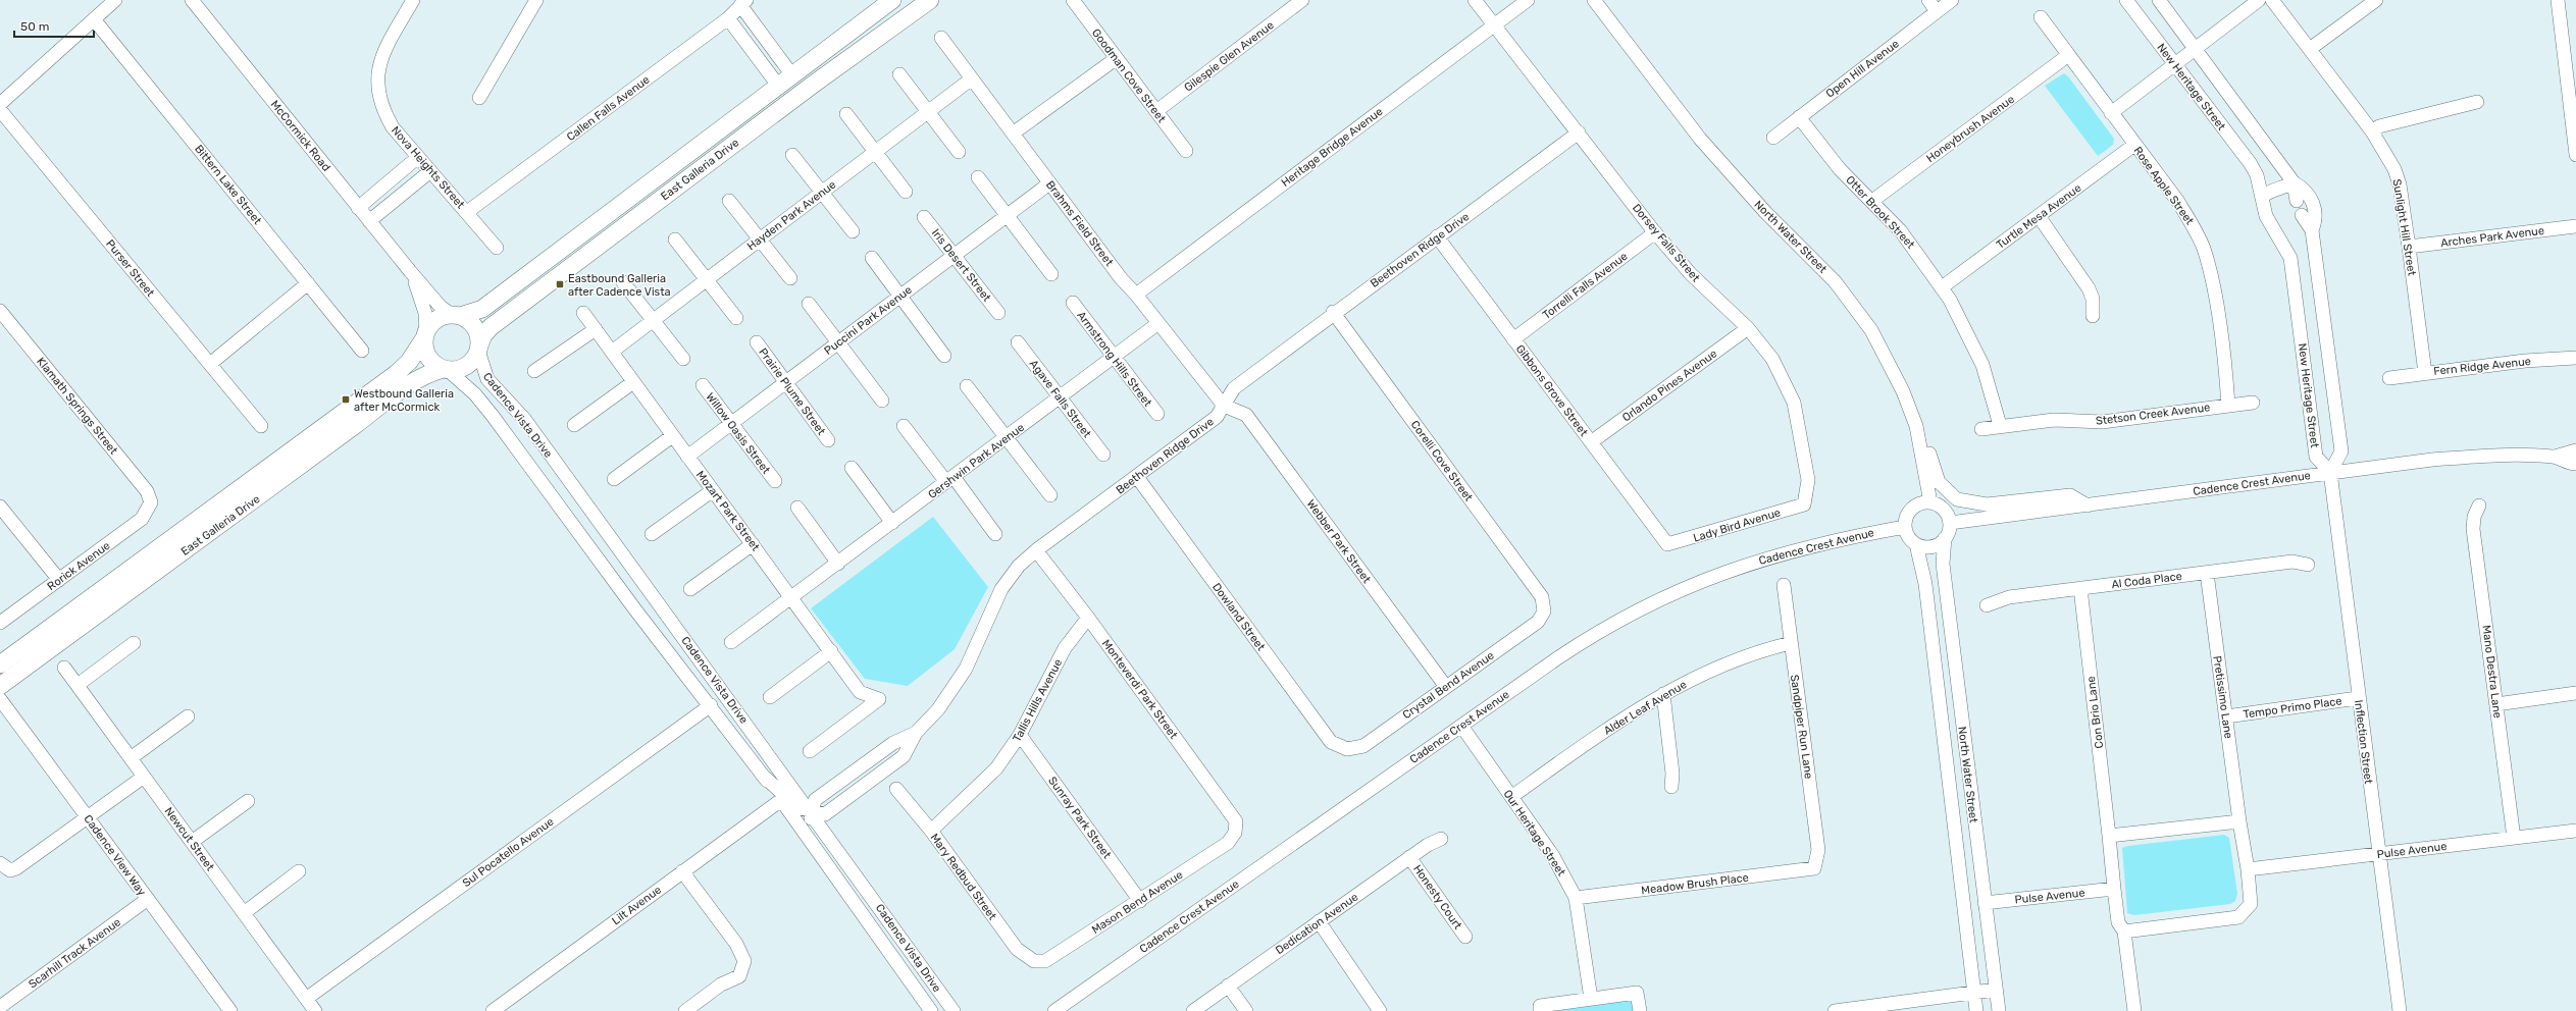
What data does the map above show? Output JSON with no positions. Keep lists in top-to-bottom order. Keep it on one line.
{"streets":{"main road":["East Galleria Drive"],"street":["Gilespie Glen Avenue","Open Hill Avenue","Goodman Cove Street","New Heritage Street","Callen Falls Avenue","Honeybrush Avenue","McCormick Road","Heritage Bridge Avenue","Nova Heights Street","Bittern Lake Street","Rose Apple Street","Otter Brook Street","Hayden Park Avenue","Turtle Mesa Avenue","Brahms Field Street","Sunlight Hill Street","North Water Street","Arches Park Avenue","Dorsey Falls Street","Beethoven Ridge Drive","Iris Desert Street","Purser Street","Torrelli Falls Avenue","Puccini Park Avenue","Armstrong Hills Street","Fern Ridge Avenue","Orlando Pines Avenue","Gibbons Grove Street","Prairie Plume Street","Agave Falls Street","Klamath Springs Street","Stetson Creek Avenue","Cadence Vista Drive","Willow Oasis Street","Gershwin Park Avenue","Corelli Cove Street","Cadence Crest Avenue","Mozart Park Street","Lady Bird Avenue","Webber Park Street","Rorick Avenue","Al Coda Place","Dowland Street","Mano Destra Lane","Crystal Bend Avenue","Monteverdi Park Street","Pretissimo Lane","Tallis Hills Avenue","Alder Leaf Avenue","Tempo Primo Place","Con Brio Lane","Sandpiper Run Lane","Inflection Street","Sunray Park Street","Our Heritage Street","Newcut Street","Pulse Avenue","Sul Pocatello Avenue","Cadence View Way","Mary Redbud Street","Meadow Brush Place","Honesty Court","Mason Bend Avenue","Lilt Avenue","Dedication Avenue","Scarhill Track Avenue"]},"crossings":[["Gilespie Glen Avenue","Goodman Cove Street"],["Open Hill Avenue","Otter Brook Street"],["New Heritage Street","Cadence Crest Avenue"],["New Heritage Street","Inflection Street"],["Callen Falls Avenue","Nova Heights Street"],["Honeybrush Avenue","Rose Apple Street"],["Honeybrush Avenue","Otter Brook Street"],["McCormick Road","East Galleria Drive"],["McCormick Road","Cadence Vista Drive"],["Heritage Bridge Avenue","Brahms Field Street"],["Heritage Bridge Avenue","Dorsey Falls Street"],["East Galleria Drive","Cadence Vista Drive"],["Rose Apple Street","Turtle Mesa Avenue"],["Rose Apple Street","Stetson Creek Avenue"],["Otter Brook Street","Turtle Mesa Avenue"],["Otter Brook Street","Stetson Creek Avenue"],["Hayden Park Avenue","Brahms Field Street"],["Hayden Park Avenue","Mozart Park Street"],["Brahms Field Street","Beethoven Ridge Drive"],["Brahms Field Street","Puccini Park Avenue"],["Brahms Field Street","Gershwin Park Avenue"],["Brahms Field Street","Webber Park Street"],["Sunlight Hill Street","Arches Park Avenue"],["Sunlight Hill Street","Fern Ridge Avenue"],["North Water Street","Cadence Crest Avenue"],["North Water Street","Pulse Avenue"],["Dorsey Falls Street","Beethoven Ridge Drive"],["Dorsey Falls Street","Torrelli Falls Avenue"],["Dorsey Falls Street","Orlando Pines Avenue"],["Dorsey Falls Street","Lady Bird Avenue"],["Beethoven Ridge Drive","Gibbons Grove Street"],["Beethoven Ridge Drive","Cadence Vista Drive"],["Beethoven Ridge Drive","Corelli Cove Street"],["Beethoven Ridge Drive","Webber Park Street"],["Beethoven Ridge Drive","Dowland Street"],["Beethoven Ridge Drive","Monteverdi Park Street"],["Iris Desert Street","Puccini Park Avenue"],["Torrelli Falls Avenue","Gibbons Grove Street"],["Puccini Park Avenue","Prairie Plume Street"],["Puccini Park Avenue","Willow Oasis Street"],["Puccini Park Avenue","Mozart Park Street"],["Armstrong Hills Street","Gershwin Park Avenue"],["Orlando Pines Avenue","Gibbons Grove Street"],["Gibbons Grove Street","Lady Bird Avenue"],["Agave Falls Street","Gershwin Park Avenue"],["Klamath Springs Street","Rorick Avenue"],["Cadence Vista Drive","Sul Pocatello Avenue"],["Cadence Vista Drive","Lilt Avenue"],["Gershwin Park Avenue","Mozart Park Street"],["Corelli Cove Street","Crystal Bend Avenue"],["Cadence Crest Avenue","Inflection Street"],["Cadence Crest Avenue","Our Heritage Street"],["Webber Park Street","Crystal Bend Avenue"],["Al Coda Place","Pretissimo Lane"],["Al Coda Place","Con Brio Lane"],["Dowland Street","Crystal Bend Avenue"],["Mano Destra Lane","Pulse Avenue"],["Monteverdi Park Street","Tallis Hills Avenue"],["Monteverdi Park Street","Mason Bend Avenue"],["Pretissimo Lane","Tempo Primo Place"],["Tallis Hills Avenue","Sunray Park Street"],["Tallis Hills Avenue","Mary Redbud Street"],["Alder Leaf Avenue","Sandpiper Run Lane"],["Alder Leaf Avenue","Our Heritage Street"],["Tempo Primo Place","Inflection Street"],["Sandpiper Run Lane","Meadow Brush Place"],["Inflection Street","Pulse Avenue"],["Sunray Park Street","Mason Bend Avenue"],["Our Heritage Street","Meadow Brush Place"],["Newcut Street","Sul Pocatello Avenue"],["Cadence View Way","Scarhill Track Avenue"],["Mary Redbud Street","Mason Bend Avenue"],["Honesty Court","Dedication Avenue"]],"places":{"transit":["Eastbound Galleria after Cadence Vista","Westbound Galleria after McCormick"]},"scale_bar":"50 m"}
